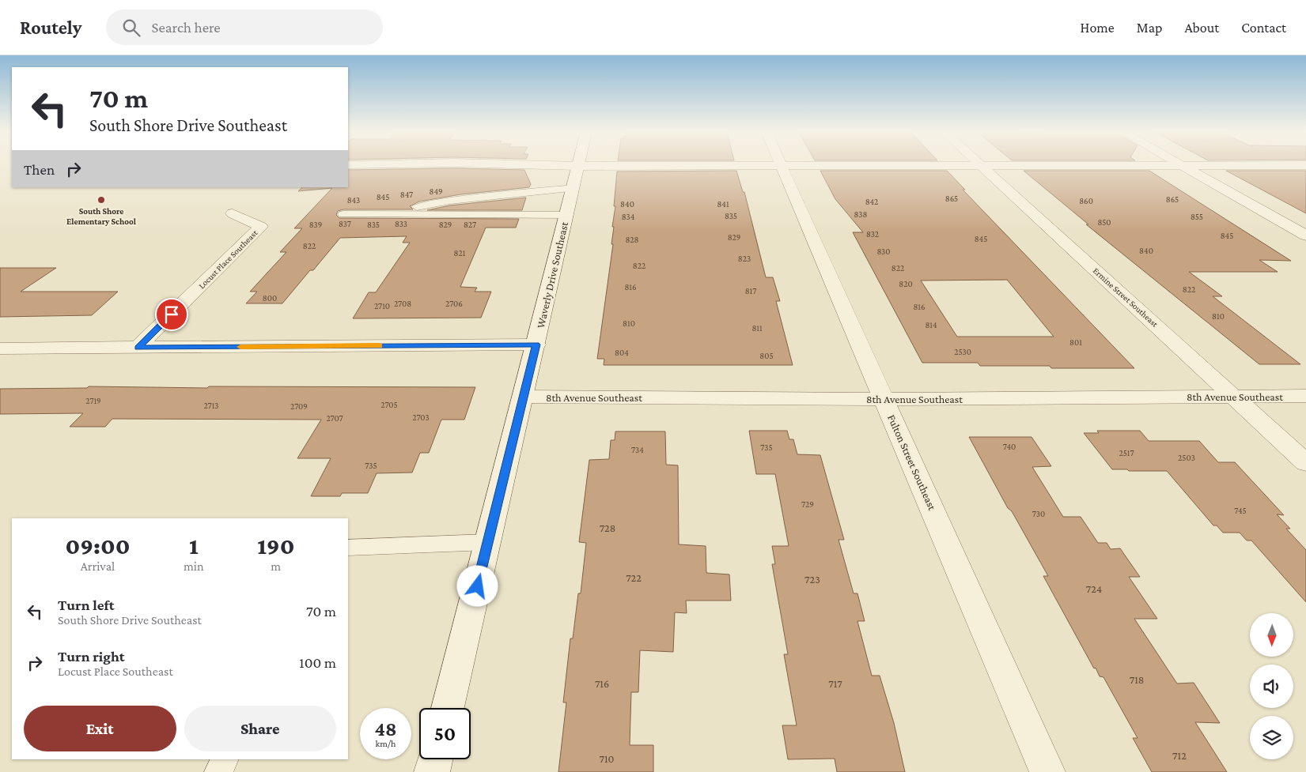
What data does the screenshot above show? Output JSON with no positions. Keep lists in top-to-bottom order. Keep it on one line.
{"streets":{"street":["Locust Place Southeast","Waverly Drive Southeast","Ermine Street Southeast","8th Avenue Southeast","Fulton Street Southeast"]},"crossings":[["Waverly Drive Southeast","8th Avenue Southeast"],["Ermine Street Southeast","8th Avenue Southeast"],["8th Avenue Southeast","Fulton Street Southeast"]],"places":["South Shore Elementary School"],"house_numbers":["849","847","845","865","865","843","860","842","840","841","838","835","834","855","850","837","833","839","835","829","827","832","845","829","845","828","822","840","830","821","823","822","822","820","816","822","817","800","2708","2706","2710","816","810","810","814","811","801","2530","804","805","2719","2705","2713","2709","2703","2707","740","735","734","2517","2503","735","729","745","730","728","722","723","724","718","716","717","712","710"],"north":"bottom","page":{"header":"Routely","search":"Search here","nav":["Home","Map","About","Contact"],"turn":["70 m","South Shore Drive Southeast"],"then":"Then","eta":["09:00","Arrival","1","min","190","m"],"list":[{"name":"Turn left","note":"South Shore Drive Southeast","value":"70 m"},{"name":"Turn right","note":"Locust Place Southeast","value":"100 m"}],"buttons":["Exit","Share"],"speed":"48 km/h","limit":"50"}}
